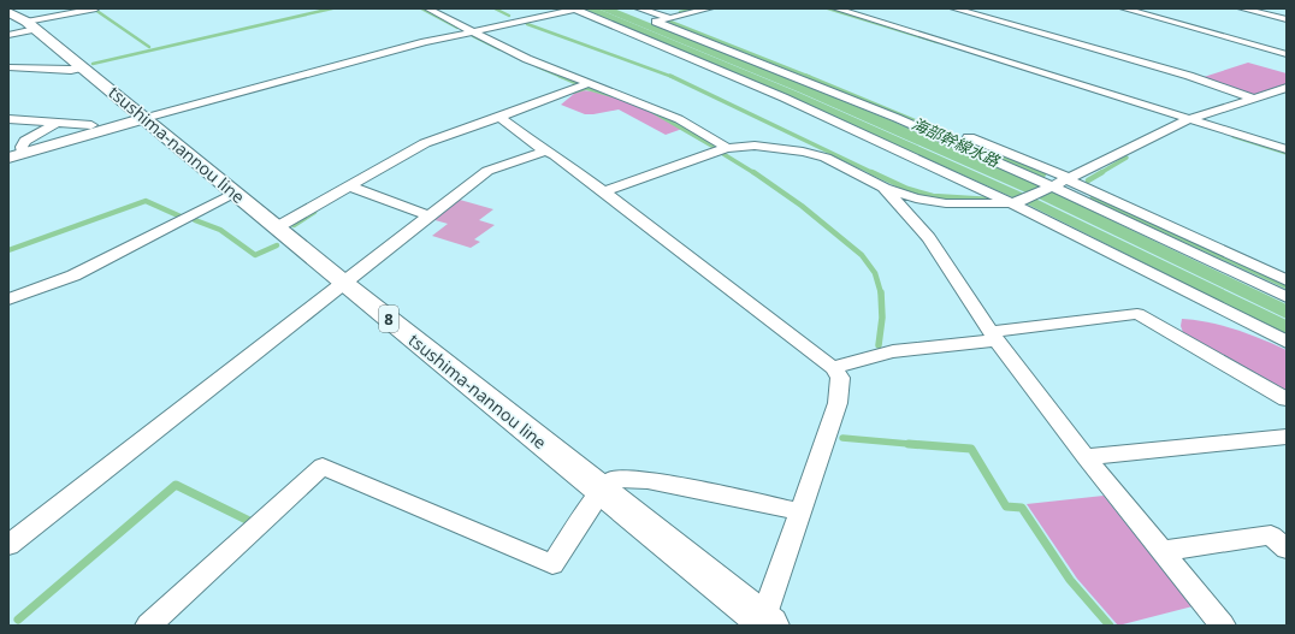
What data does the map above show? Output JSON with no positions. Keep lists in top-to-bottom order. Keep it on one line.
{"streets":{"main road":["tsushima-nannou line","8"]},"water":["海部幹線水路"]}
